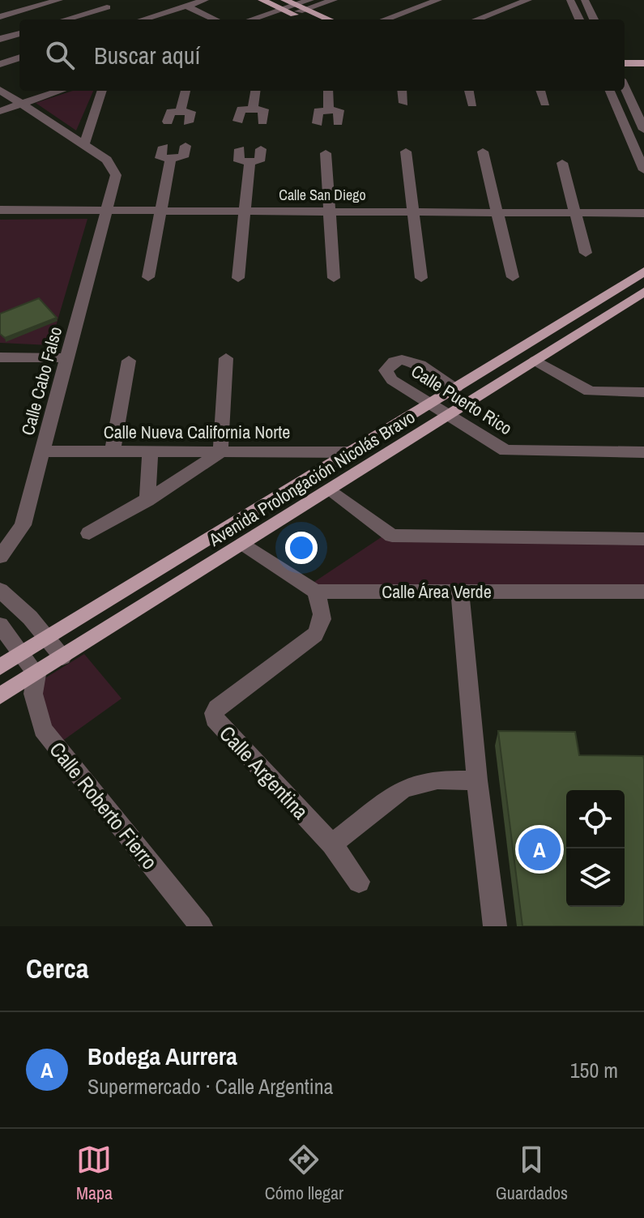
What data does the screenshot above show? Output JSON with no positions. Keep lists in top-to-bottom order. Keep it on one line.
{"streets":{"main road":["Avenida Prolongación Nicolás Bravo"],"street":["Calle San Diego","Calle Cabo Falso","Calle Puerto Rico","Calle Nueva California Norte","Calle Área Verde","Calle Argentina","Calle Roberto Fierro"]},"crossings":[["Calle San Diego","Calle Cabo Falso"],["Calle Cabo Falso","Calle Nueva California Norte"],["Calle Puerto Rico","Avenida Prolongación Nicolás Bravo"],["Calle Nueva California Norte","Avenida Prolongación Nicolás Bravo"],["Avenida Prolongación Nicolás Bravo","Calle Roberto Fierro"],["Calle Área Verde","Calle Argentina"]],"page":{"search":"Buscar aquí","pins":"A","heading":"Cerca","list":[{"mark":"A","name":"Bodega Aurrera","note":"Supermercado · Calle Argentina","value":"150 m"}],"nav":["Mapa","Cómo llegar","Guardados"]}}
